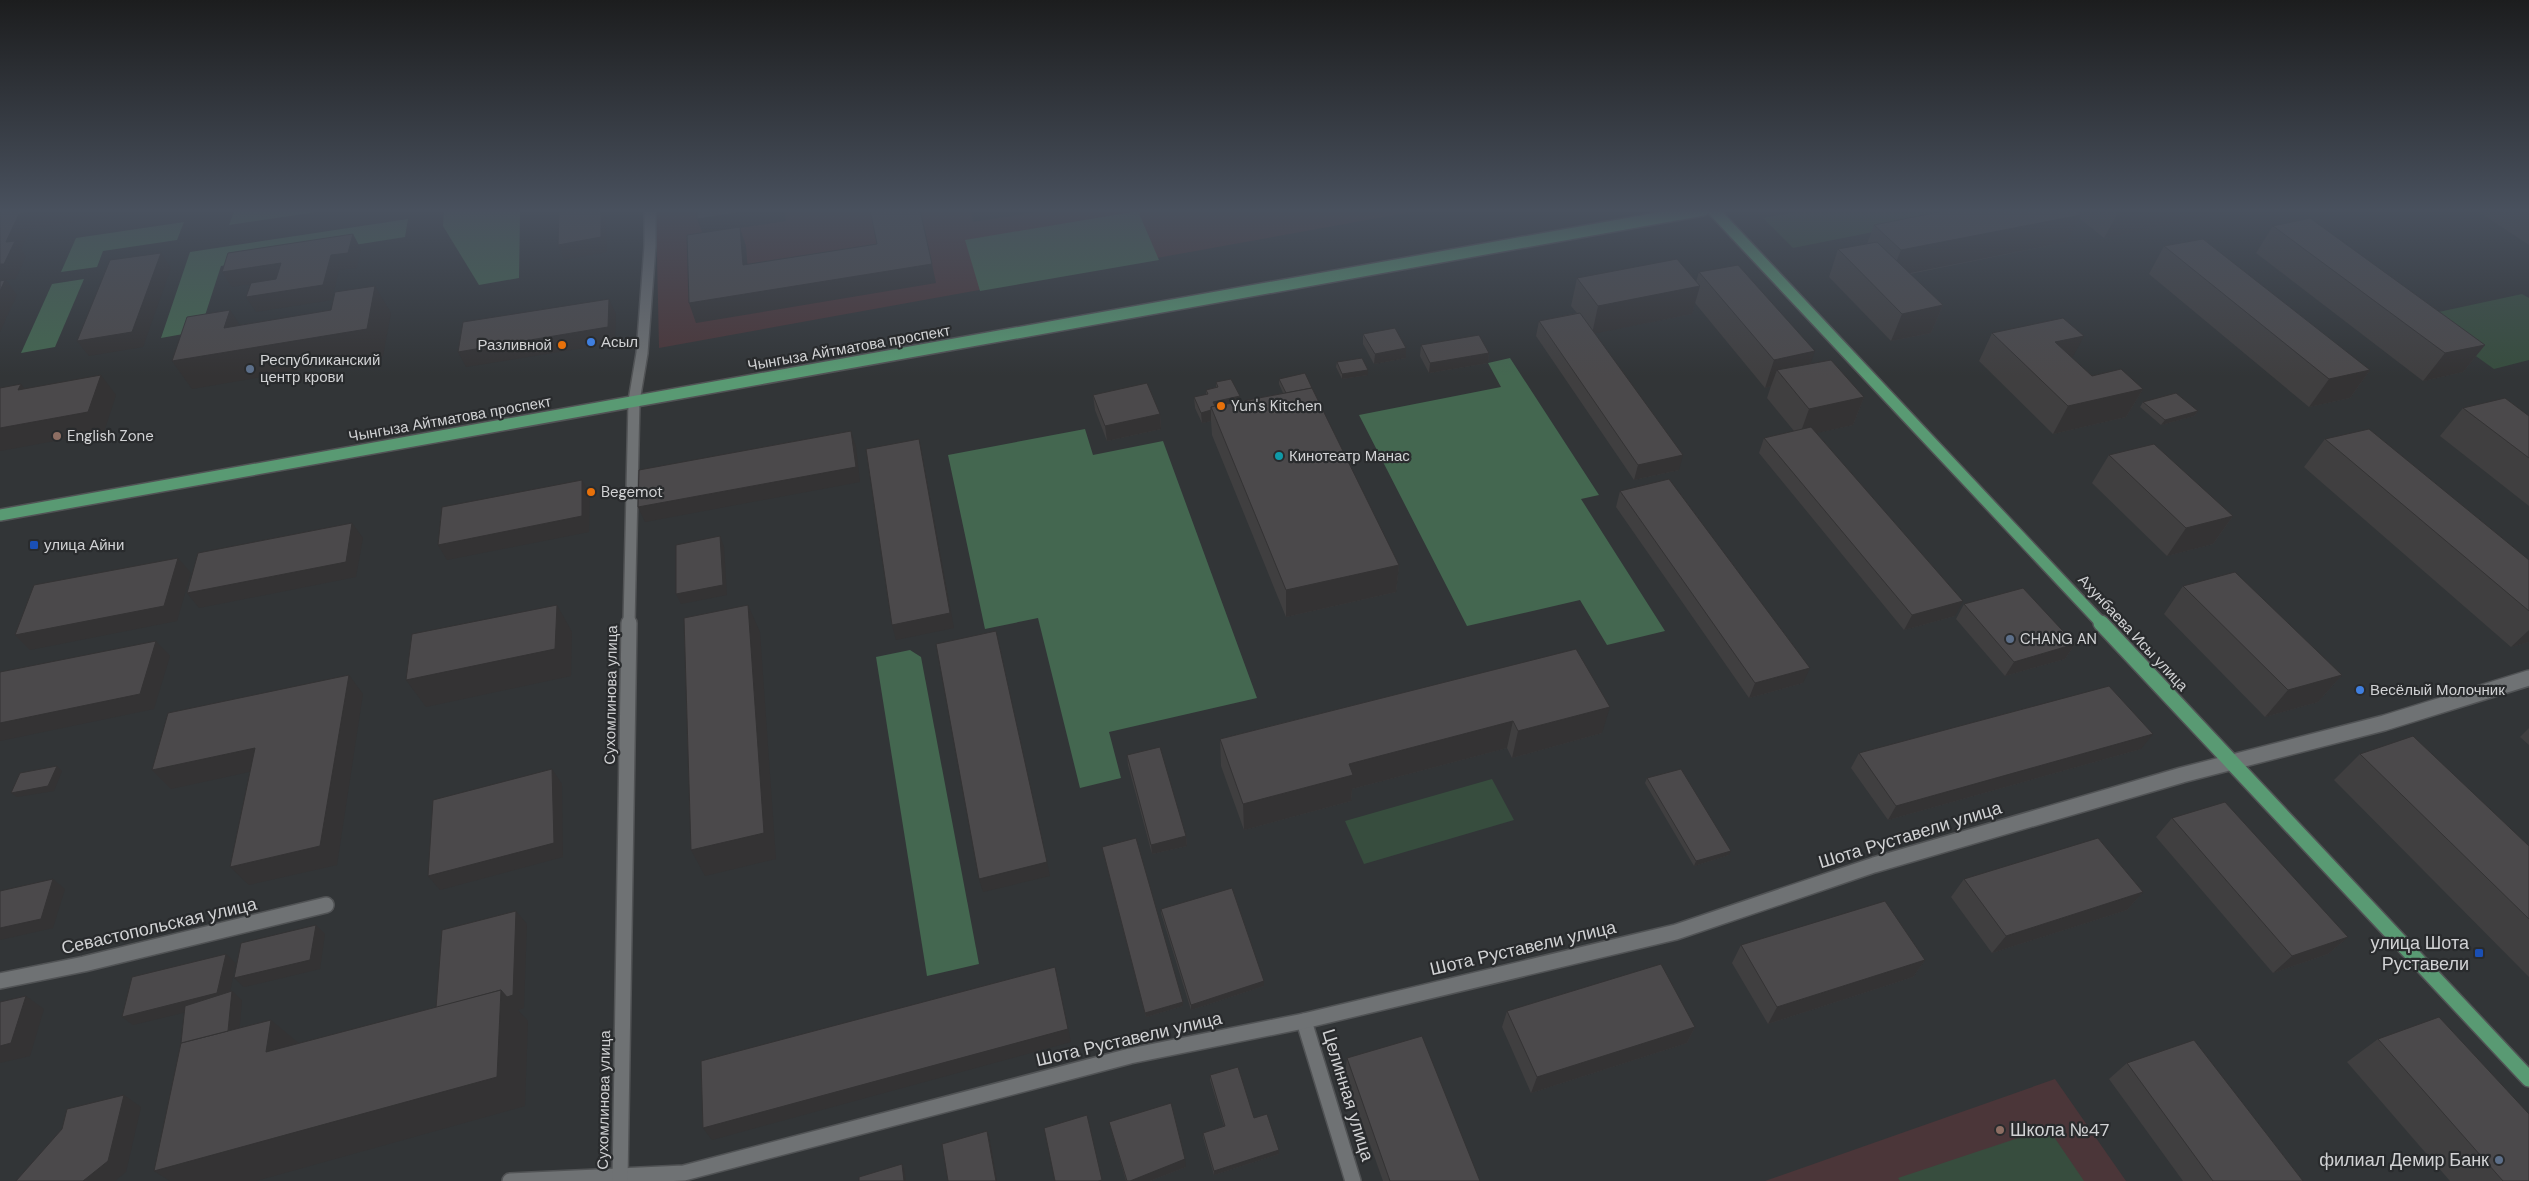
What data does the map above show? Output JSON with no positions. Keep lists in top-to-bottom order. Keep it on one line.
{"streets":{"main road":["Чынгыза Айтматова проспект","Ахунбаева Исы улица"],"street":["Сухомлинова улица","Шота Руставели улица","Севастопольская улица","Целинная улица"]},"crossings":[["Чынгыза Айтматова проспект","Сухомлинова улица"],["Ахунбаева Исы улица","Шота Руставели улица"],["Сухомлинова улица","Шота Руставели улица"],["Шота Руставели улица","Целинная улица"]],"places":{"other":["Асыл","Разливной","Республиканский центр крови","Yun's Kitchen","English Zone","Кинотеатр Манас","Begemot","CHANG AN","Весёлый Молочник","Школа №47","филиал Демир Банк"],"transit":["улица Айни","улица Шота Руставели"]}}
